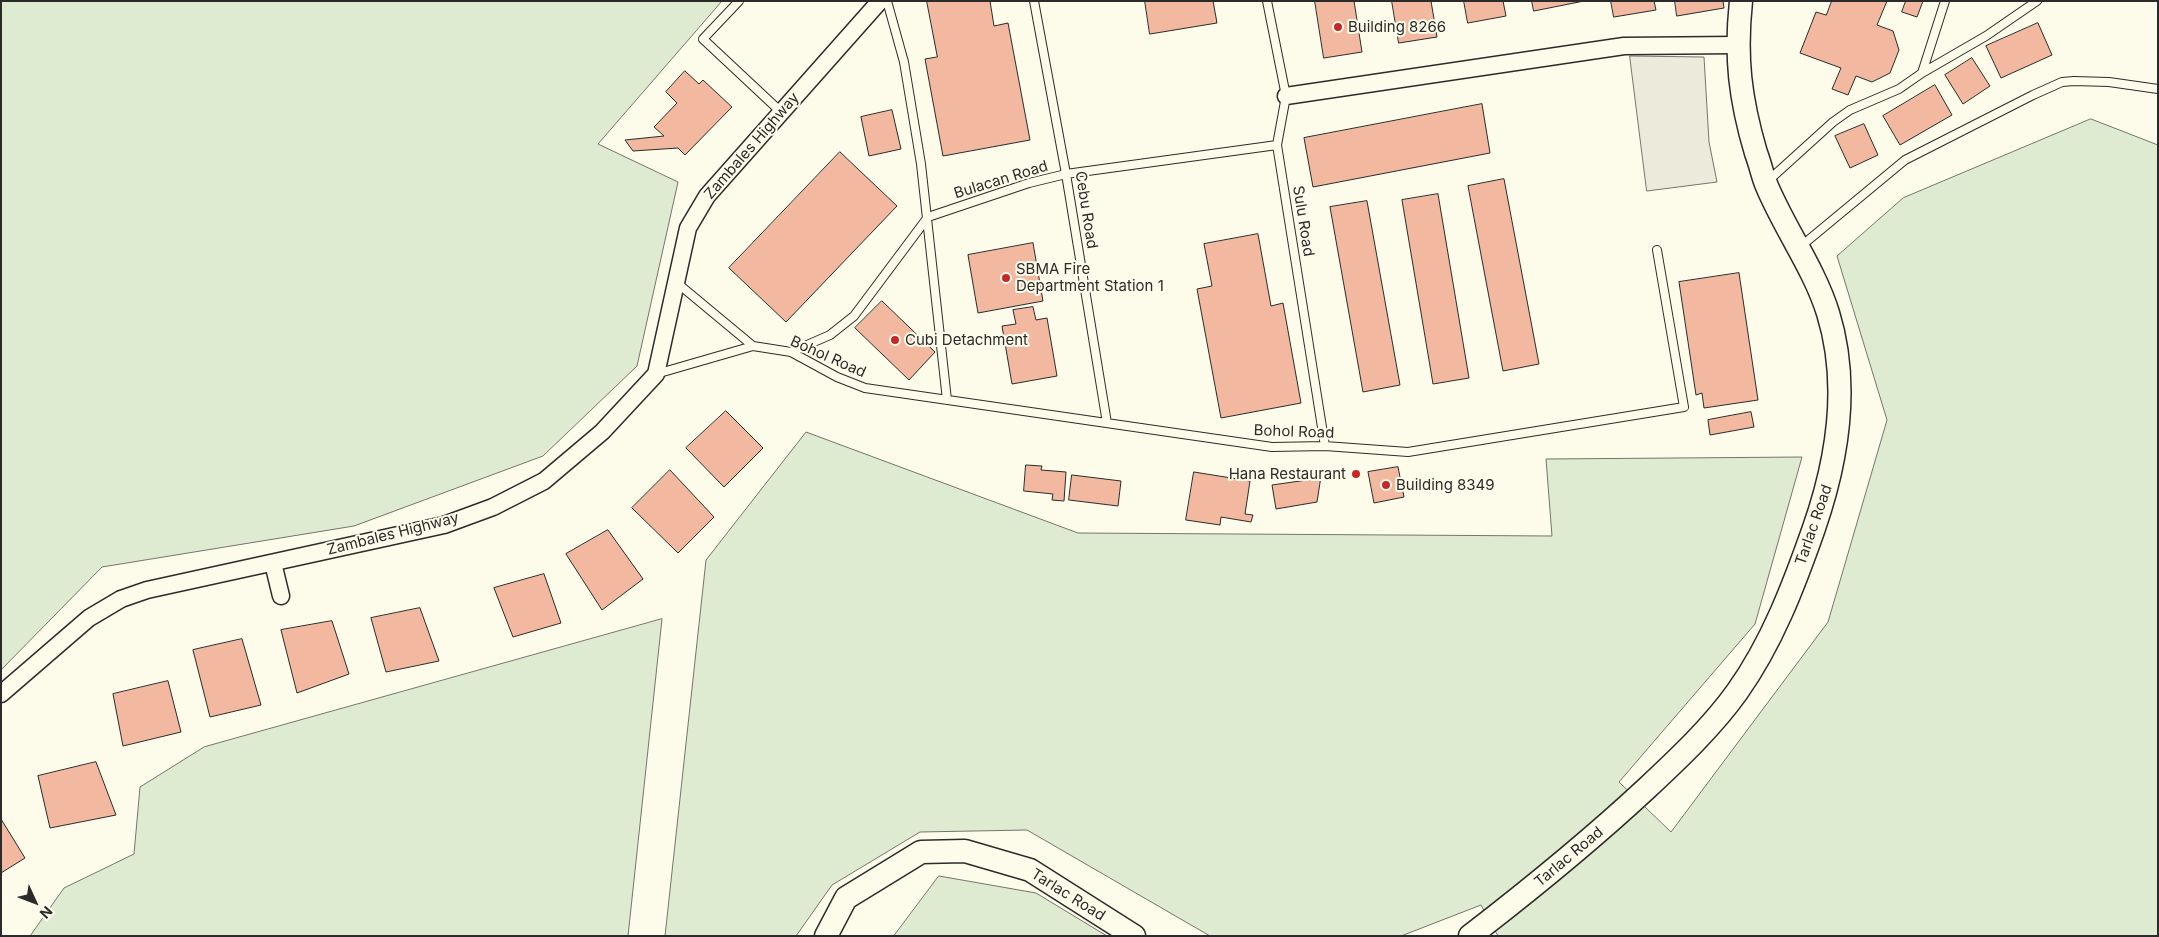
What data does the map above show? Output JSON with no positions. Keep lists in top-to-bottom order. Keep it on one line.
{"streets":{"main road":["Tarlac Road"],"street":["Zambales Highway"],"lane":["Bulacan Road","Cebu Road","Sulu Road","Bohol Road"]},"crossings":[["Zambales Highway","Bohol Road"],["Bulacan Road","Cebu Road"],["Bulacan Road","Sulu Road"],["Cebu Road","Bohol Road"],["Sulu Road","Bohol Road"]],"places":["Building 8266","SBMA Fire Department Station 1","Cubi Detachment","Hana Restaurant","Building 8349"],"north":"bottom right"}
